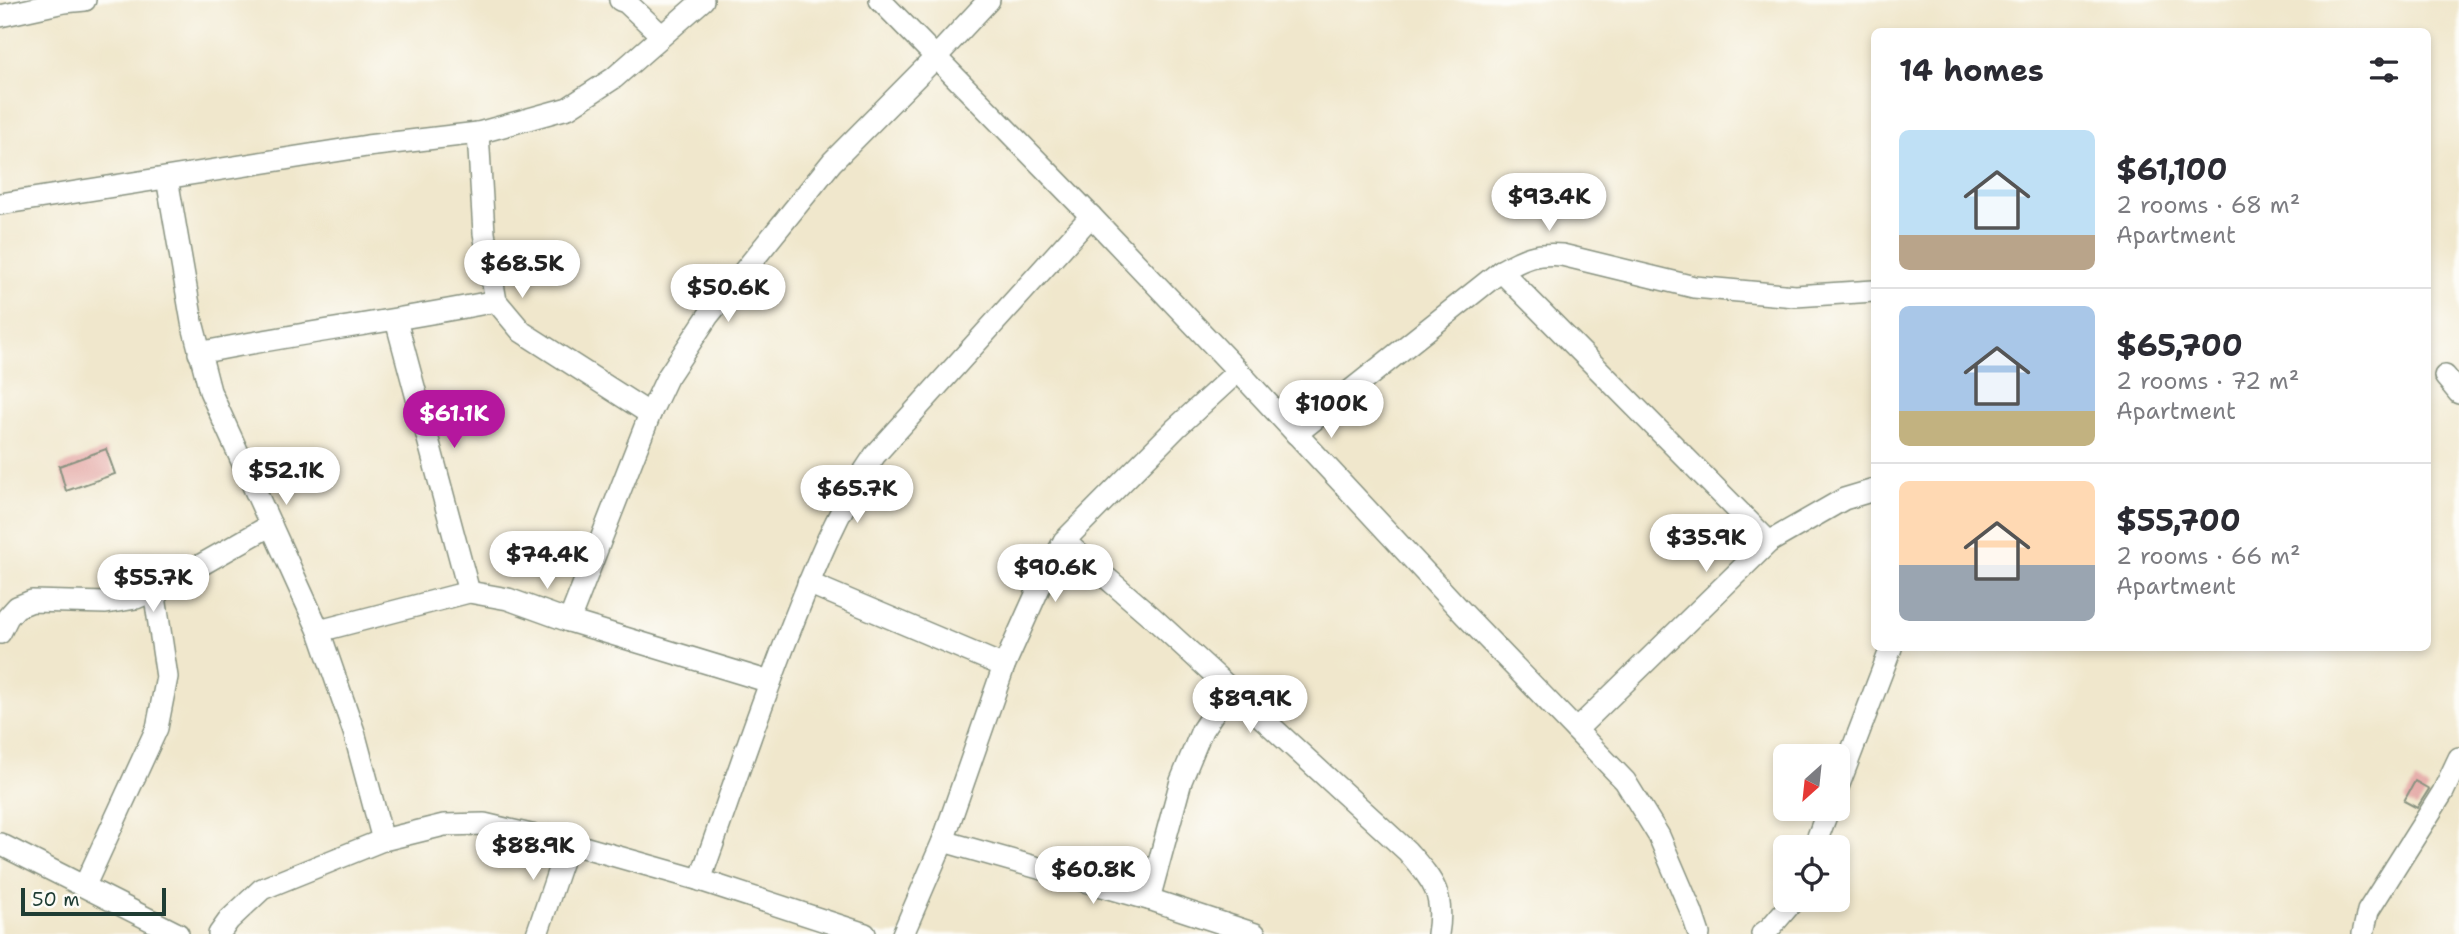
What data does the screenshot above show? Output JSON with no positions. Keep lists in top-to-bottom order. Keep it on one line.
{"scale_bar":"50 m","north":"bottom left","page":{"heading":"14 homes","list":[{"name":"$61,100","note":"2 rooms · 68 m² · Apartment"},{"name":"$65,700","note":"2 rooms · 72 m² · Apartment"},{"name":"$55,700","note":"2 rooms · 66 m² · Apartment"}],"price":["$93.4K","$68.5K","$50.6K","$100K","$61.1K","$52.1K","$65.7K","$35.9K","$74.4K","$90.6K","$55.7K","$89.9K","$88.9K","$60.8K"],"scale":"50 m"}}
